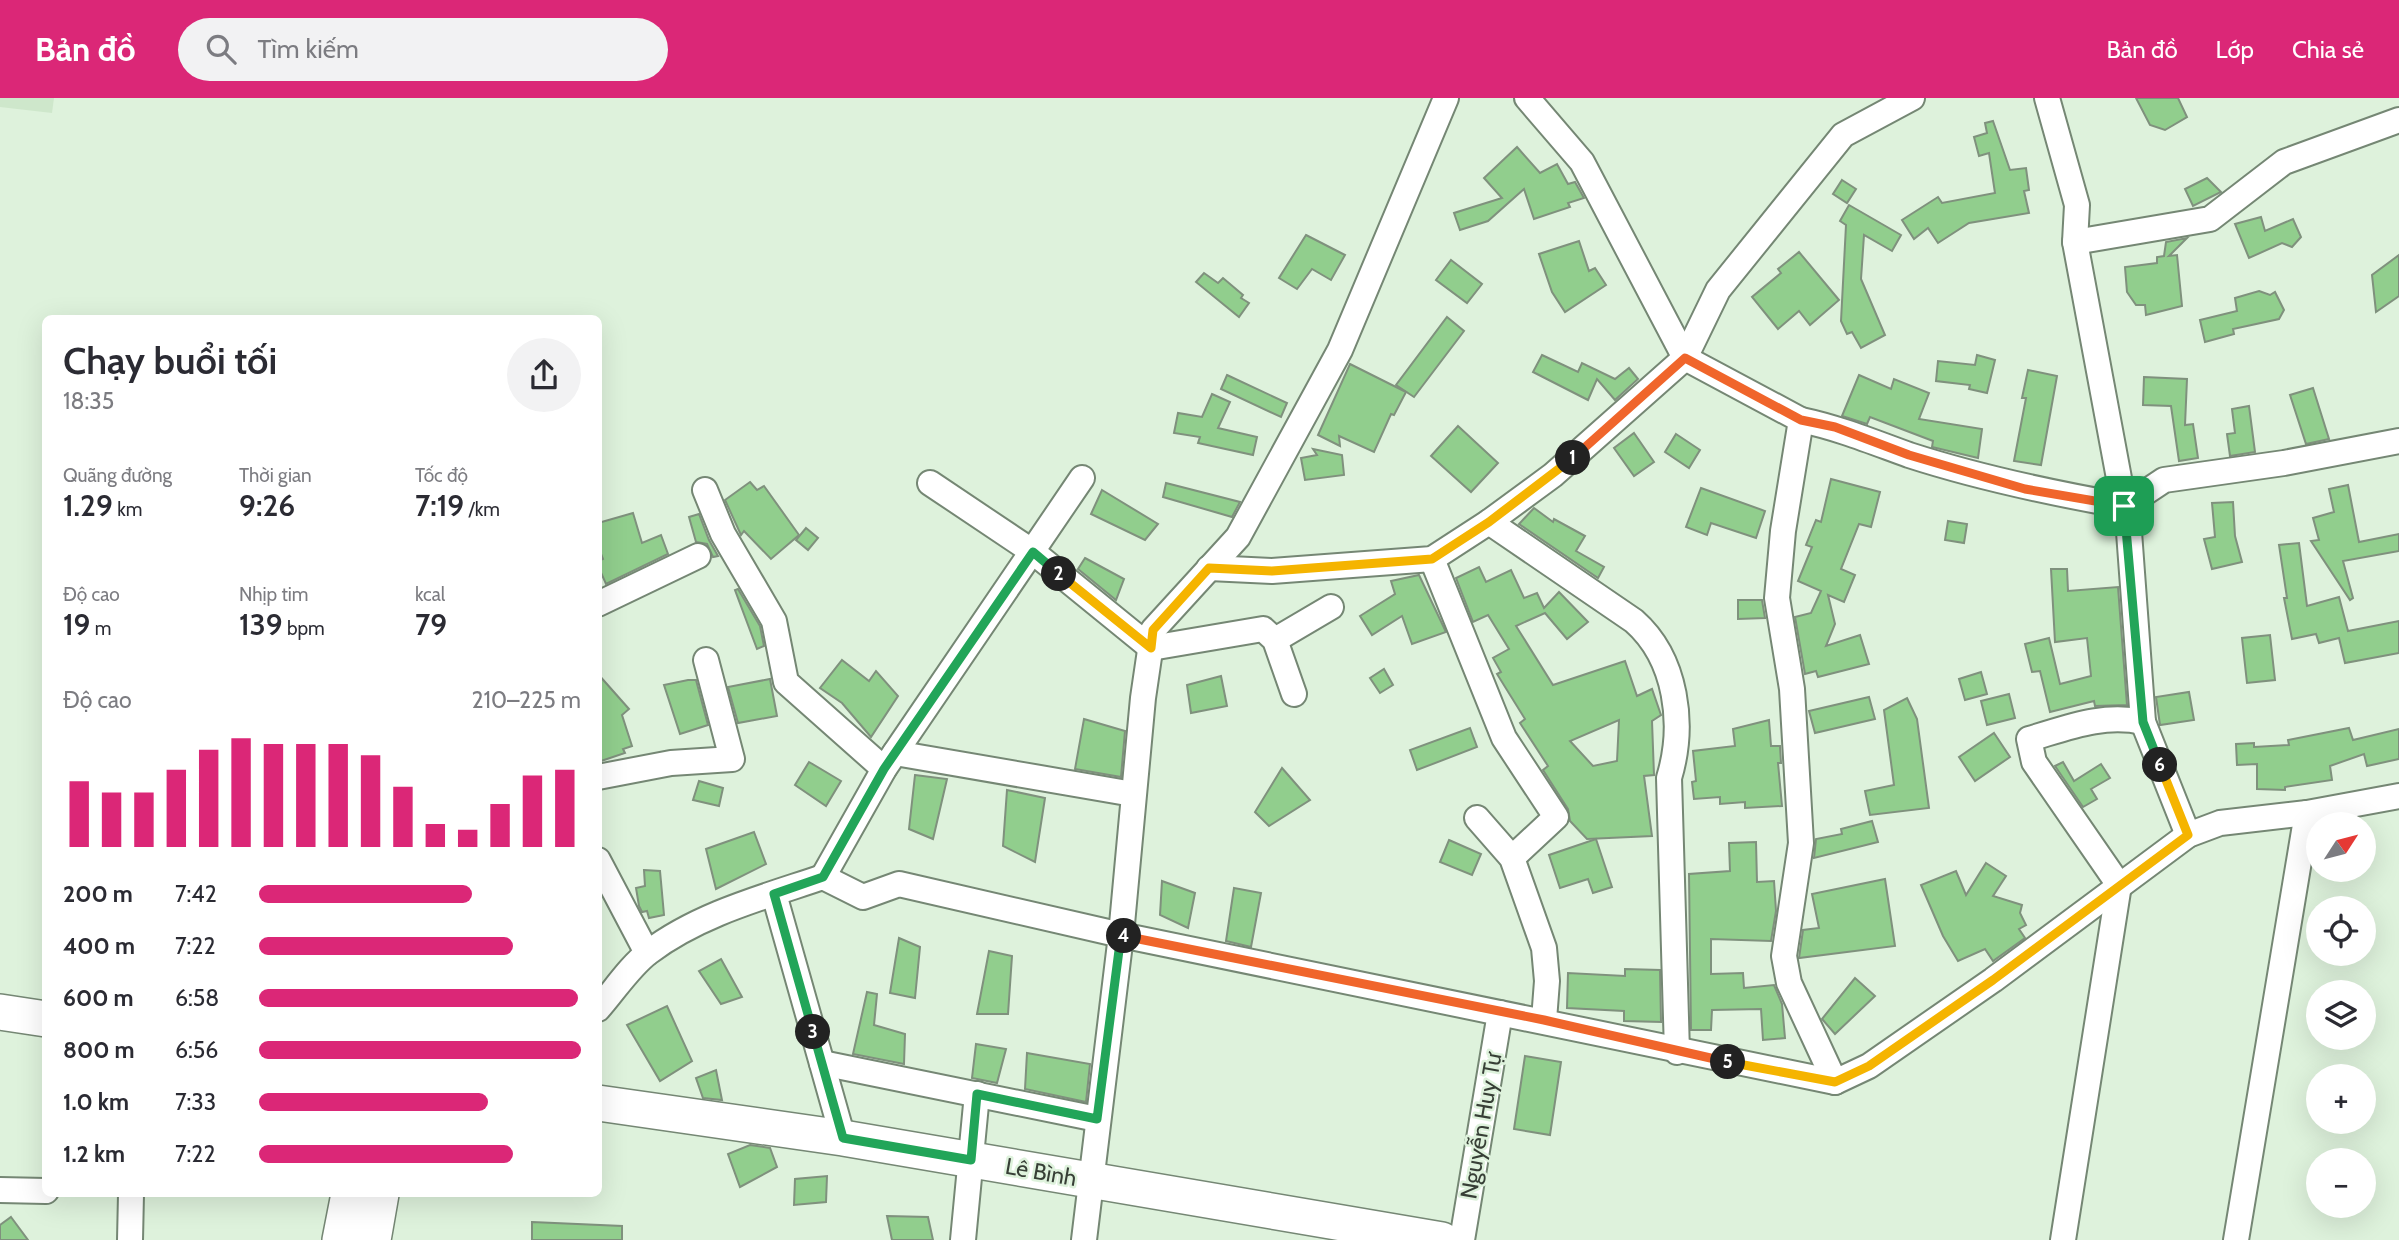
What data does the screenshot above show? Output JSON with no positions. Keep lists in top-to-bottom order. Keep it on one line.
{"streets":{"street":["Nguyễn Huy Tự","Lê Bình"]},"north":"top right","page":{"header":"Bản đồ","search":"Tìm kiếm","nav":["Bản đồ","Lớp","Chia sẻ"],"heading":["Chạy buổi tối","18:35"],"stats":[["Quãng đường","1.29 km"],["Thời gian","9:26"],["Tốc độ","7:19 /km"],["Độ cao","19 m"],["Nhịp tim","139 bpm"],["kcal","79"]],"pins":["1","2","6","4","3","5"],"chart":["Độ cao","210–225 m"],"map_buttons":["+","−"],"list":[{"name":"200 m","note":"7:42"},{"name":"400 m","note":"7:22"},{"name":"600 m","note":"6:58"},{"name":"800 m","note":"6:56"},{"name":"1.0 km","note":"7:33"},{"name":"1.2 km","note":"7:22"}]}}
